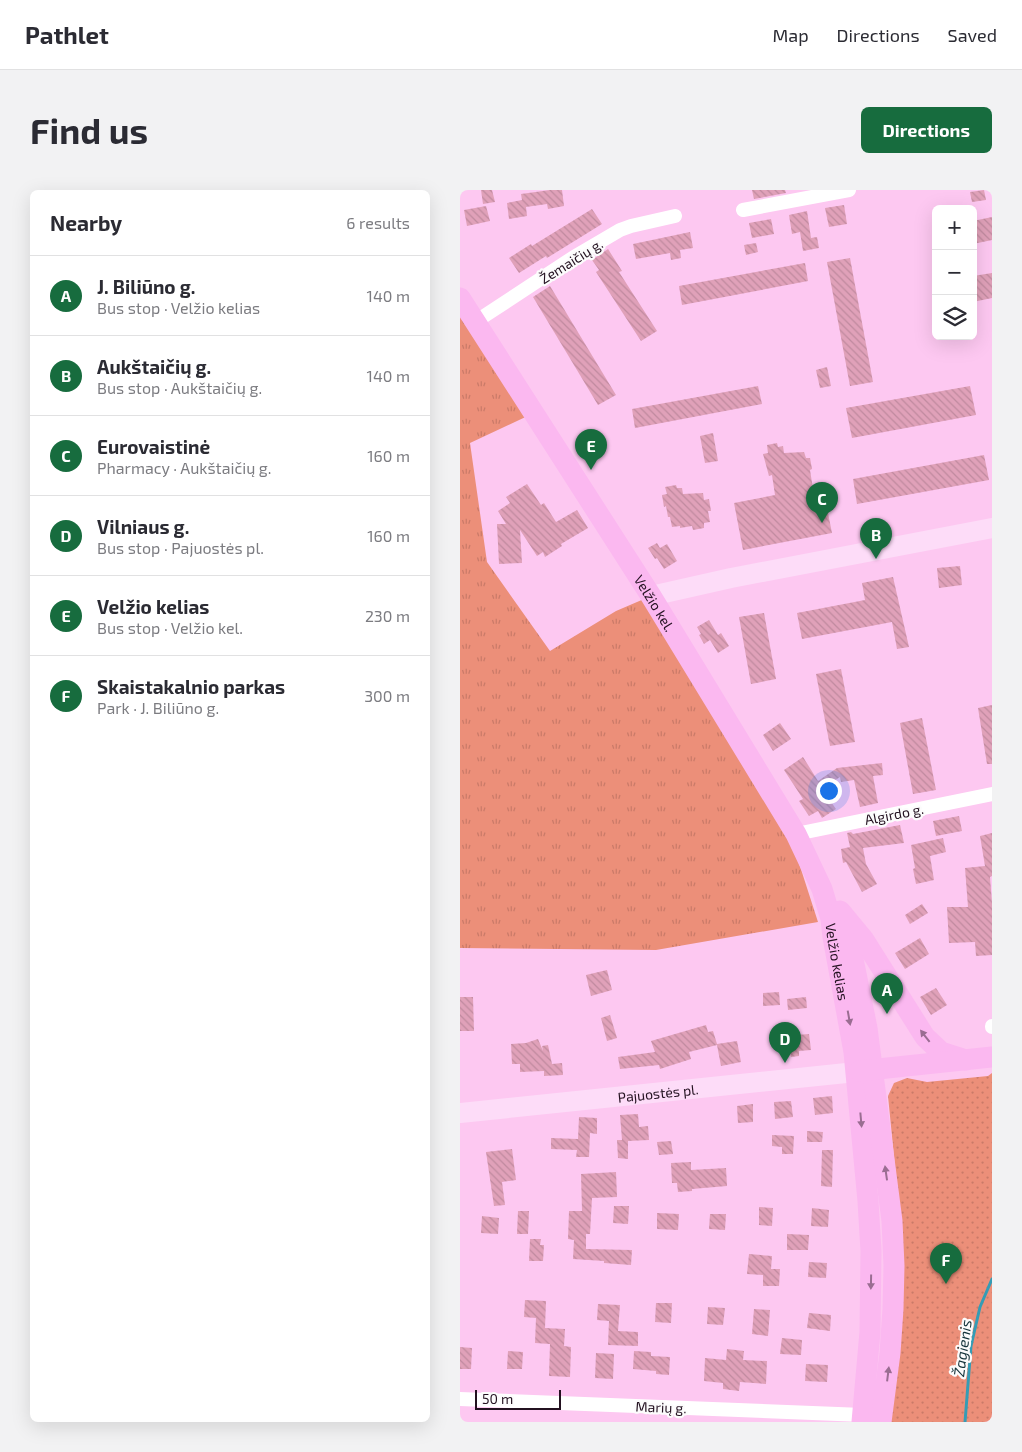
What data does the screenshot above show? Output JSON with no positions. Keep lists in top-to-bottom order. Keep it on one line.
{"streets":{"main road":["Velžio kel.","Velžio kelias","Pajuostės pl."],"street":["Žemaičių g.","Algirdo g.","Marių g."]},"crossings":[["Žemaičių g.","Velžio kel."],["Velžio kel.","Algirdo g."],["Velžio kel.","Velžio kelias"],["Velžio kelias","Pajuostės pl."],["Velžio kelias","Marių g."]],"water":["Žagienis"],"scale_bar":"50 m","page":{"header":"Pathlet","nav":["Map","Directions","Saved"],"buttons":"Directions","title":"Find us","heading":["Nearby","6 results"],"map_buttons":["+","−"],"list":[{"mark":"A","name":"J. Biliūno g.","note":"Bus stop · Velžio kelias","value":"140 m"},{"mark":"B","name":"Aukštaičių g.","note":"Bus stop · Aukštaičių g.","value":"140 m"},{"mark":"C","name":"Eurovaistinė","note":"Pharmacy · Aukštaičių g.","value":"160 m"},{"mark":"D","name":"Vilniaus g.","note":"Bus stop · Pajuostės pl.","value":"160 m"},{"mark":"E","name":"Velžio kelias","note":"Bus stop · Velžio kel.","value":"230 m"},{"mark":"F","name":"Skaistakalnio parkas","note":"Park · J. Biliūno g.","value":"300 m"}],"pins":["E","C","B","A","D","F"],"scale":"50 m"}}
